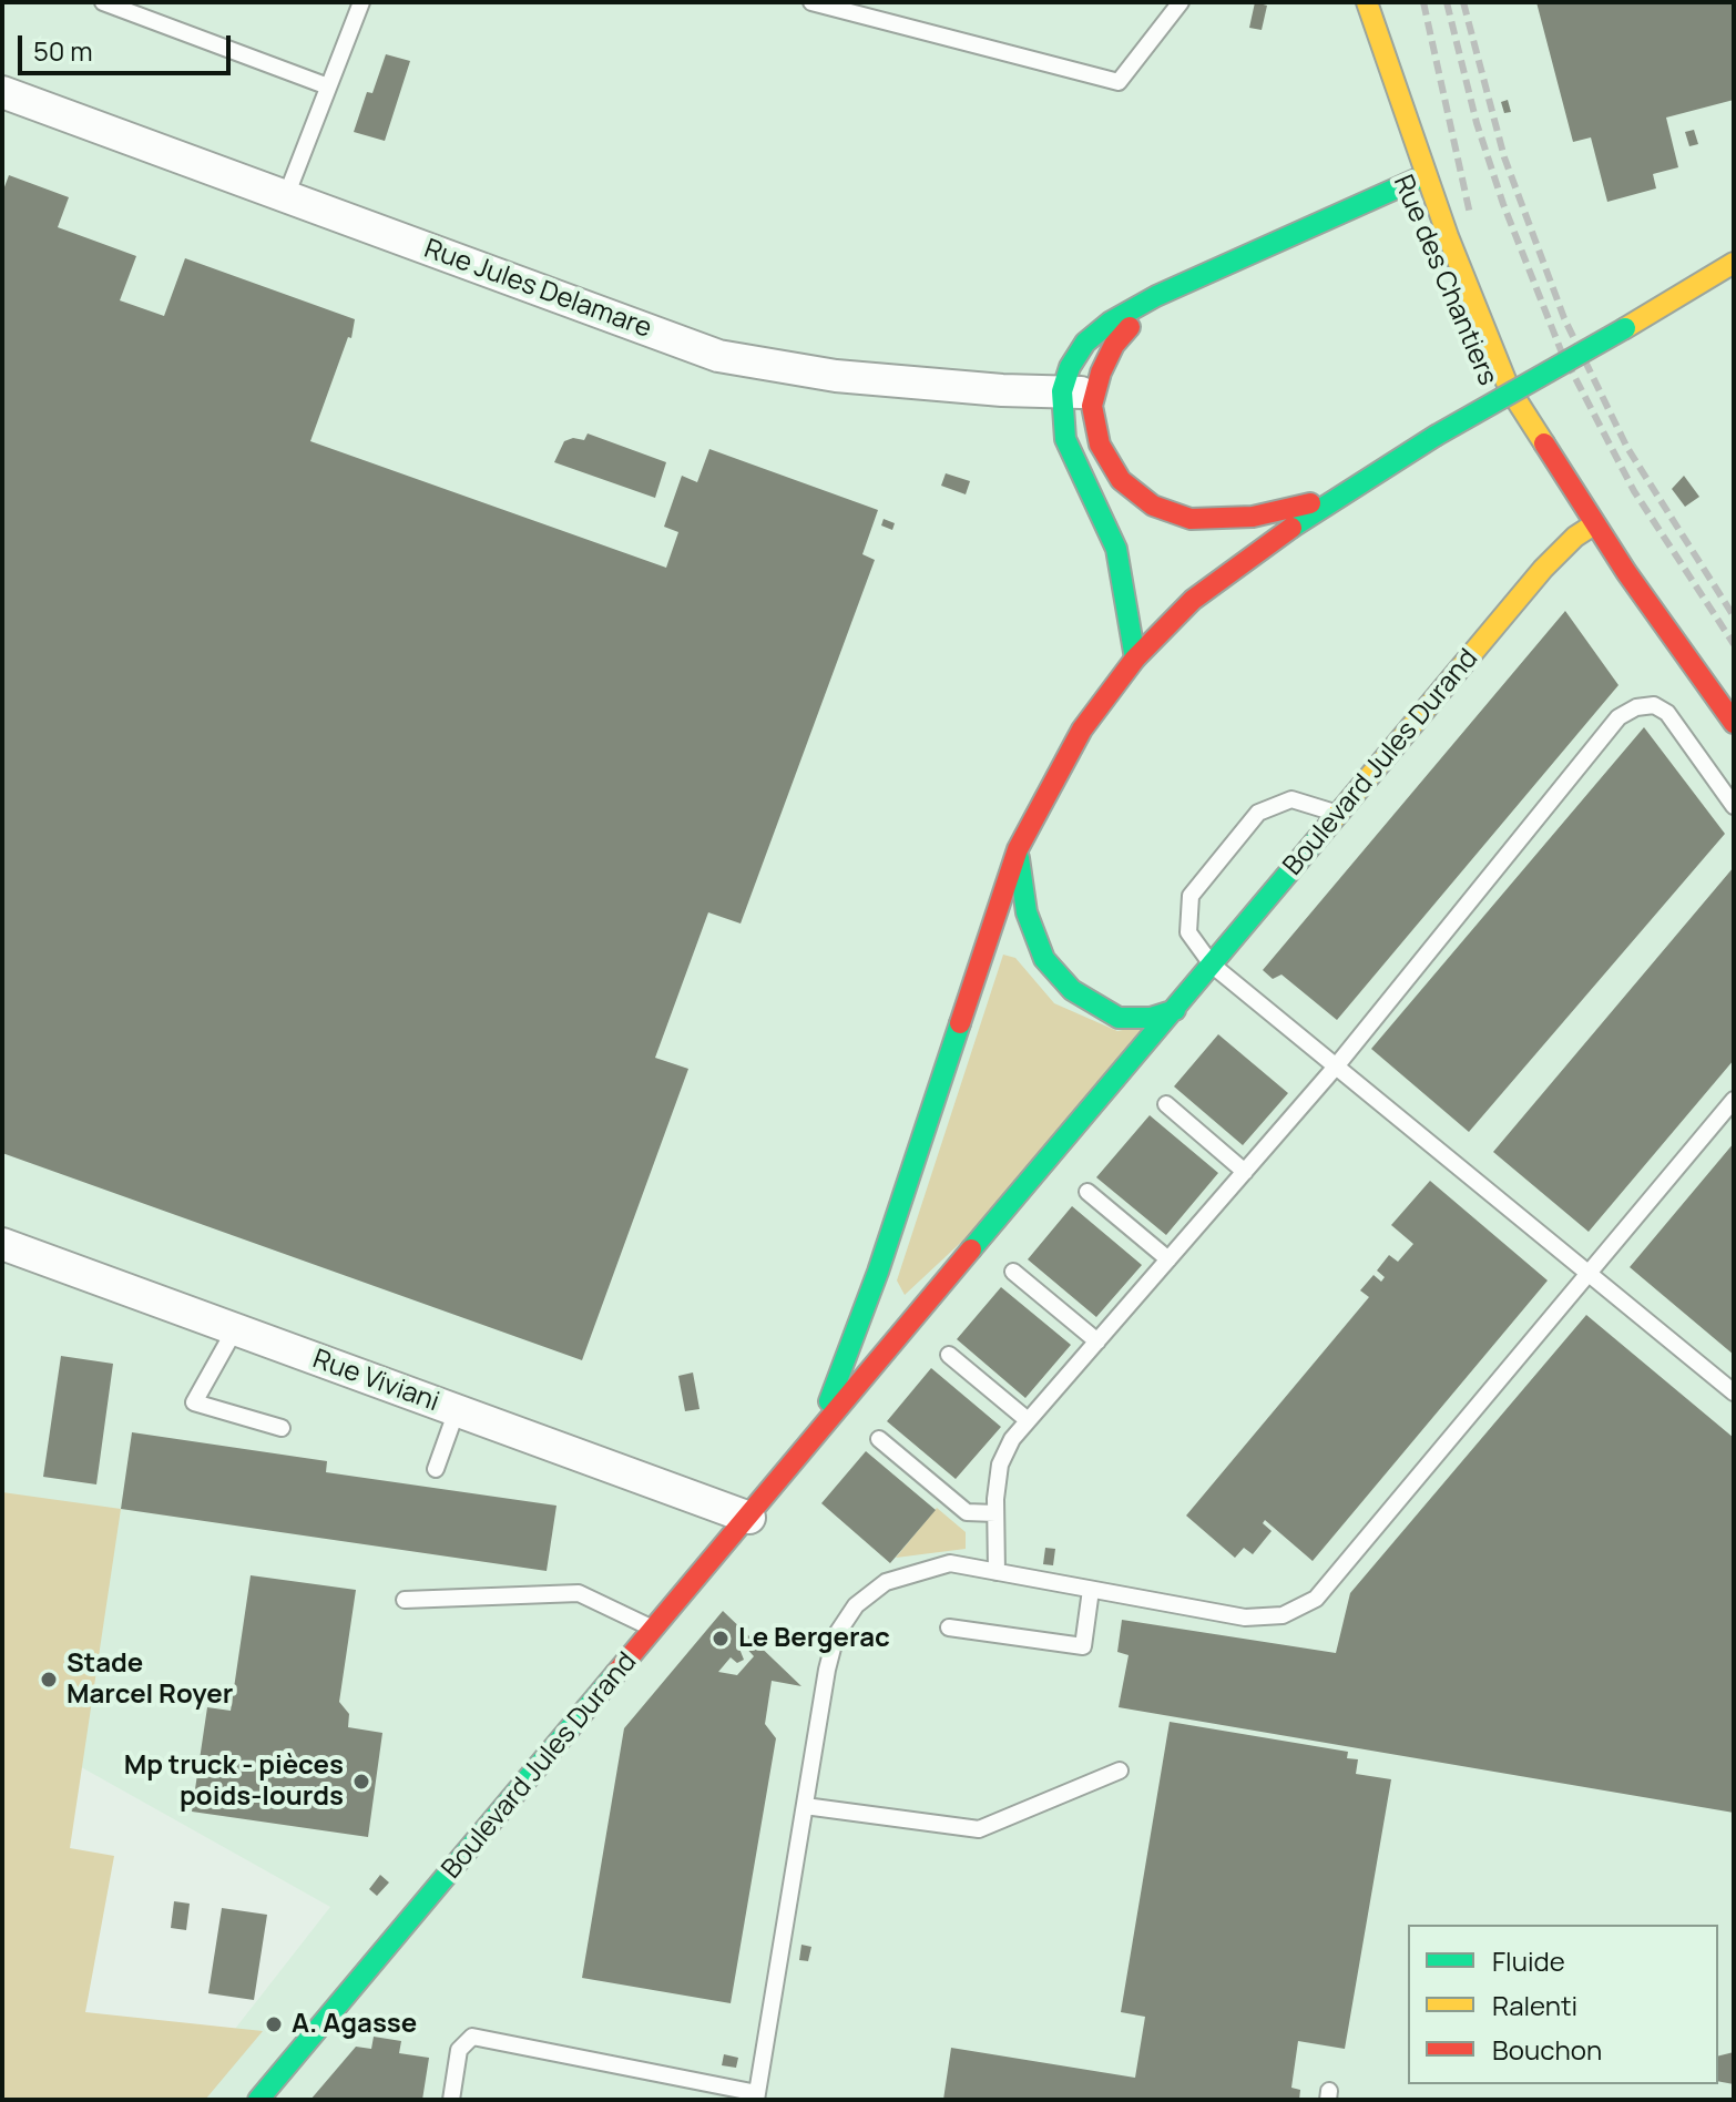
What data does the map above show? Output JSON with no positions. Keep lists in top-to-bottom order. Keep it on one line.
{"streets":{"street":["Rue des Chantiers","Rue Jules Delamare","Boulevard Jules Durand","Rue Viviani"]},"crossings":[["Rue des Chantiers","Boulevard Jules Durand"],["Rue Jules Delamare","Boulevard Jules Durand"],["Boulevard Jules Durand","Rue Viviani"]],"places":["Le Bergerac","Stade Marcel Royer","Mp truck - pièces poids-lourds","A. Agasse"],"legend":["Fluide","Ralenti","Bouchon"],"scale_bar":"50 m"}
